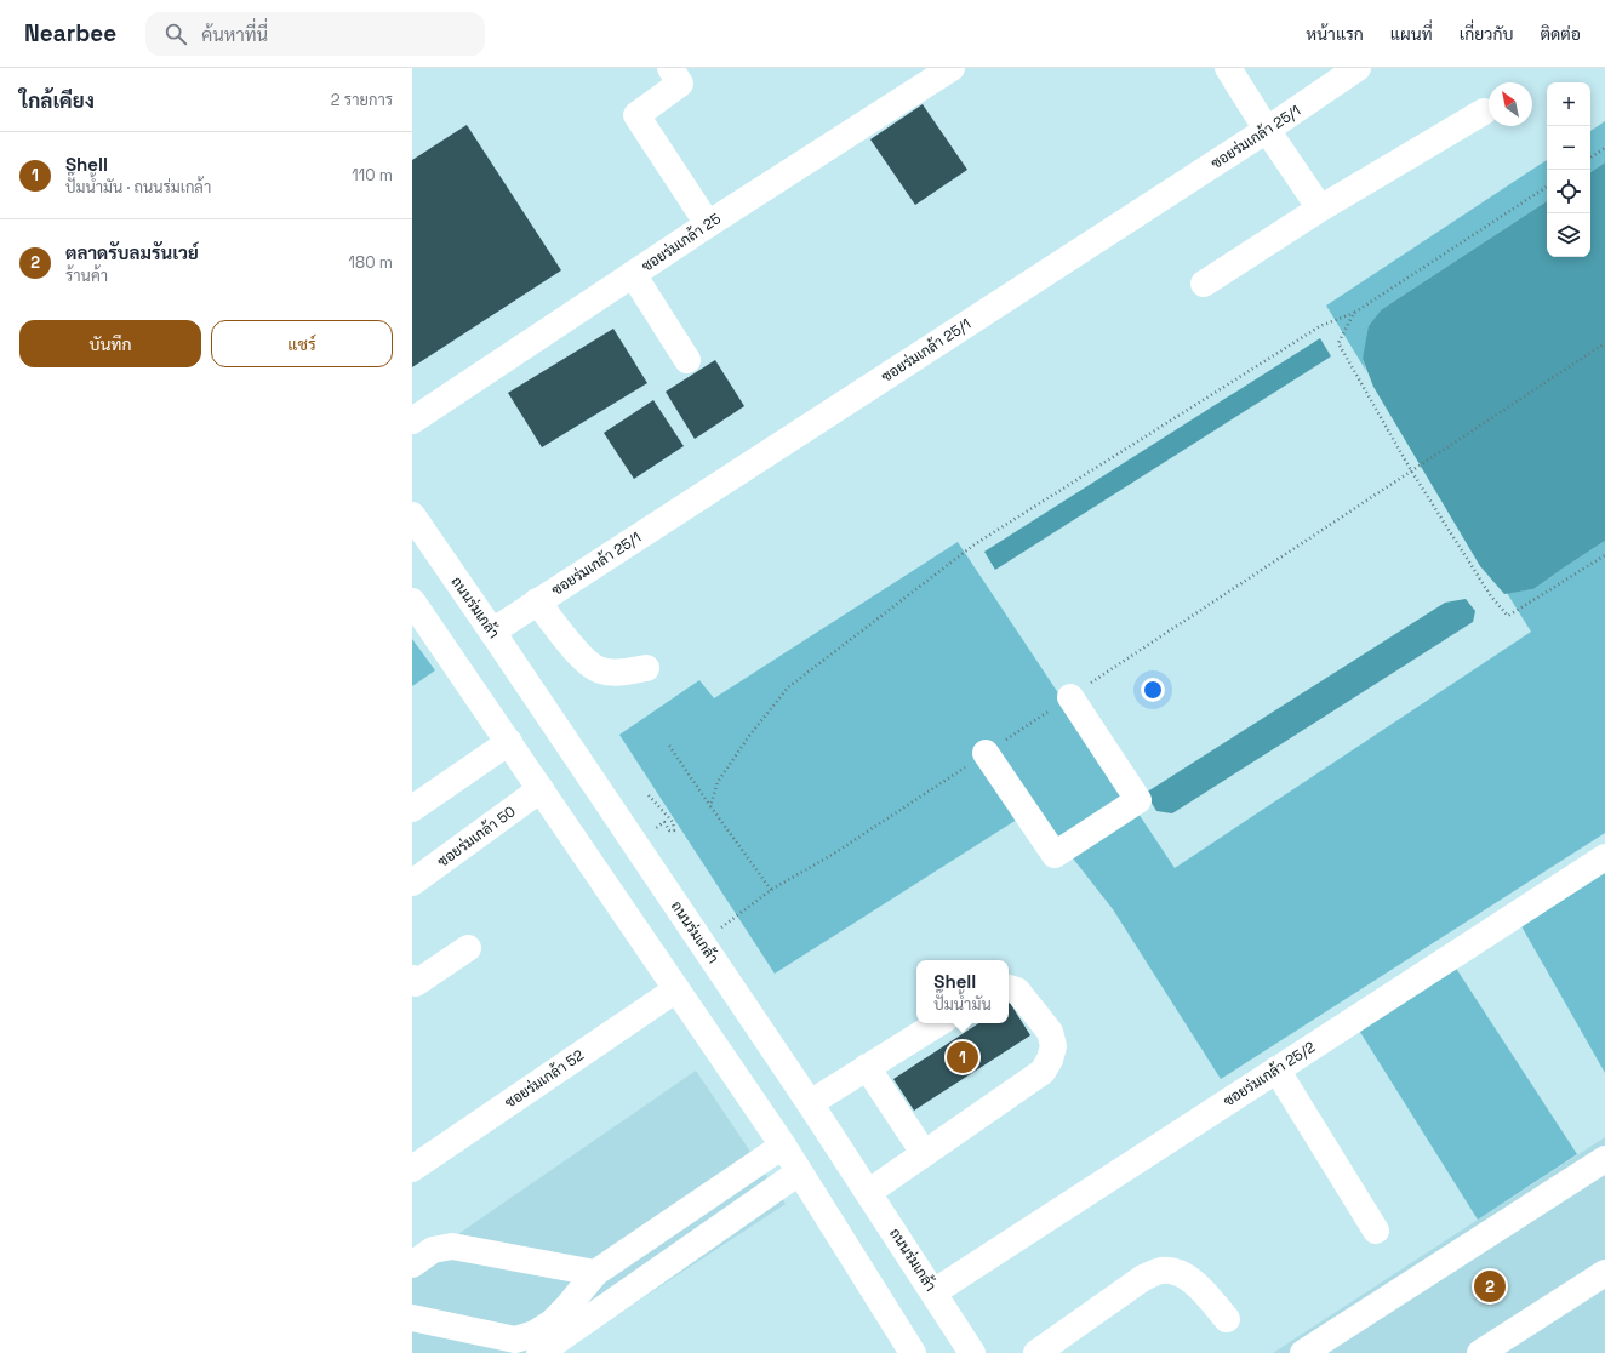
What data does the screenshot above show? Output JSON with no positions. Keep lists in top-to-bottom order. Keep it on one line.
{"streets":{"street":["ซอยร่มเกล้า 25/1","ซอยร่มเกล้า 25","ถนนร่มเกล้า","ซอยร่มเกล้า 50","ซอยร่มเกล้า 25/2","ซอยร่มเกล้า 52"]},"crossings":[["ซอยร่มเกล้า 25/1","ถนนร่มเกล้า"],["ถนนร่มเกล้า","ซอยร่มเกล้า 25/2"]],"north":"top left","page":{"header":"Nearbee","search":"ค้นหาที่นี่","nav":["หน้าแรก","แผนที่","เกี่ยวกับ","ติดต่อ"],"heading":["ใกล้เคียง","2 รายการ"],"map_buttons":["+","−"],"list":[{"mark":"1","name":"Shell","note":"ปั๊มน้ำมัน · ถนนร่มเกล้า","value":"110 m"},{"mark":"2","name":"ตลาดรับลมรันเวย์","note":"ร้านค้า","value":"180 m"}],"buttons":["บันทึก","แชร์"],"popup":["Shell","ปั๊มน้ำมัน"],"pins":["1","2"]}}
